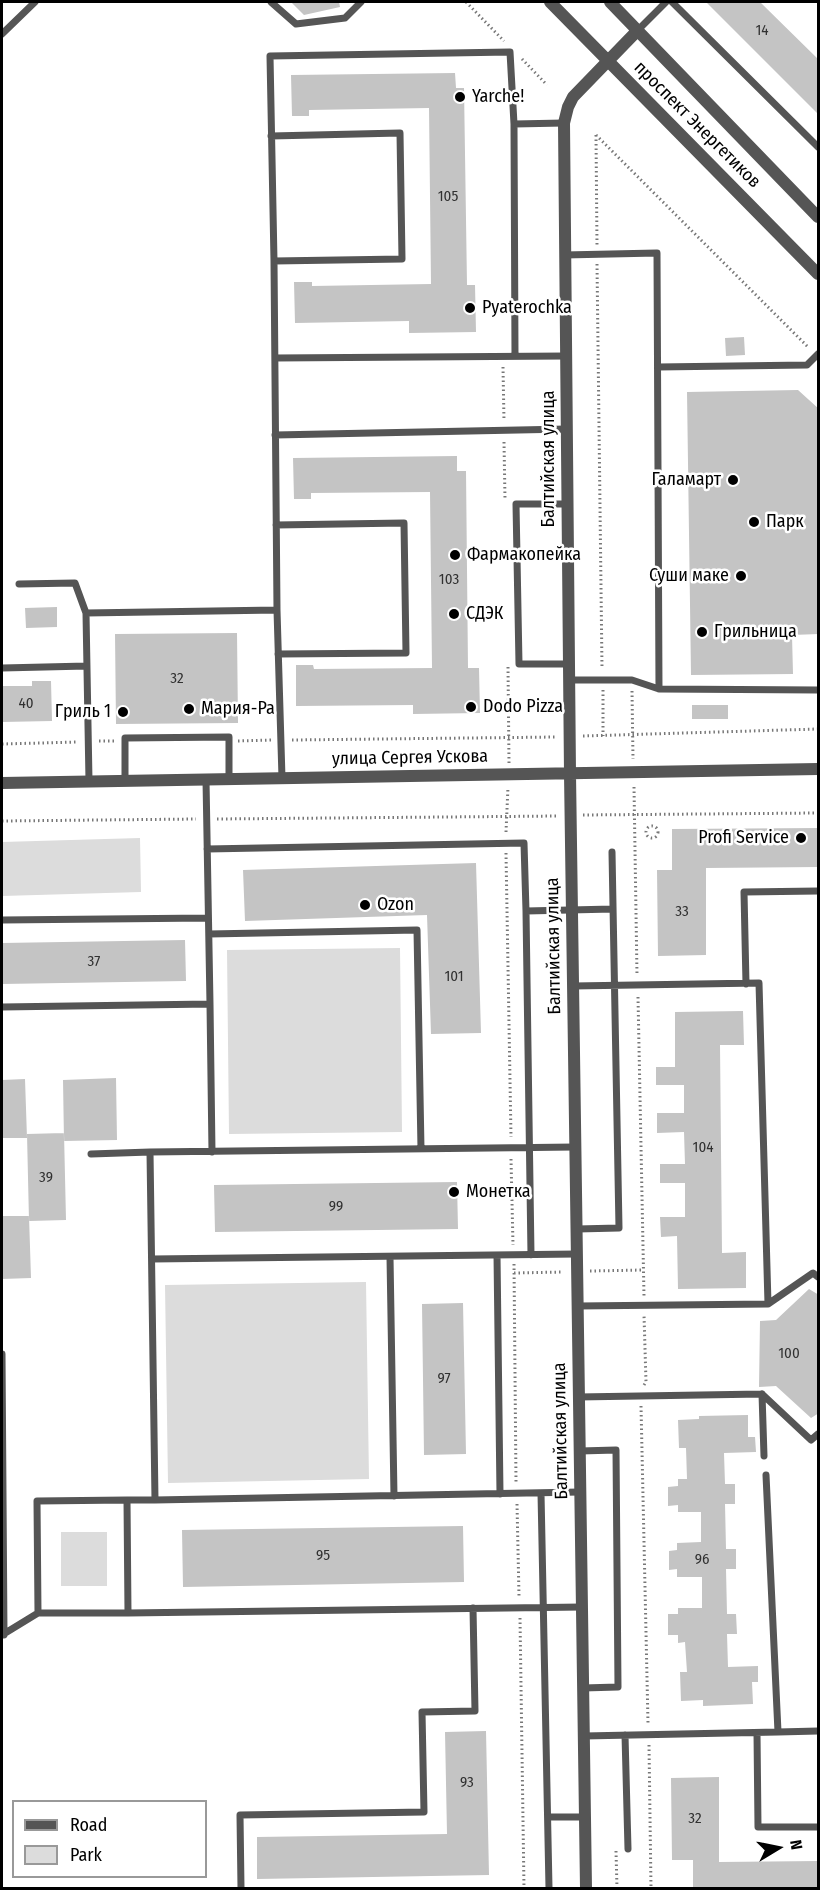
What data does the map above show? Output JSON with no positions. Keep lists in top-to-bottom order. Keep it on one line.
{"streets":{"street":["проспект Энергетиков","Балтийская улица","улица Сергея Ускова"]},"crossings":[["проспект Энергетиков","Балтийская улица"],["Балтийская улица","улица Сергея Ускова"]],"places":["Yarche!","Pyaterochka","Галамарт","Парк","Фармакопейка","Суши маке","СДЭК","Грильница","Dodo Pizza","Мария-Ра","Гриль 1","Profi Service","Ozon","Монетка"],"house_numbers":["14","105","103","32","40","33","37","101","104","39","99","100","97","95","96","93","32"],"legend":["Road","Park"],"north":"right"}
